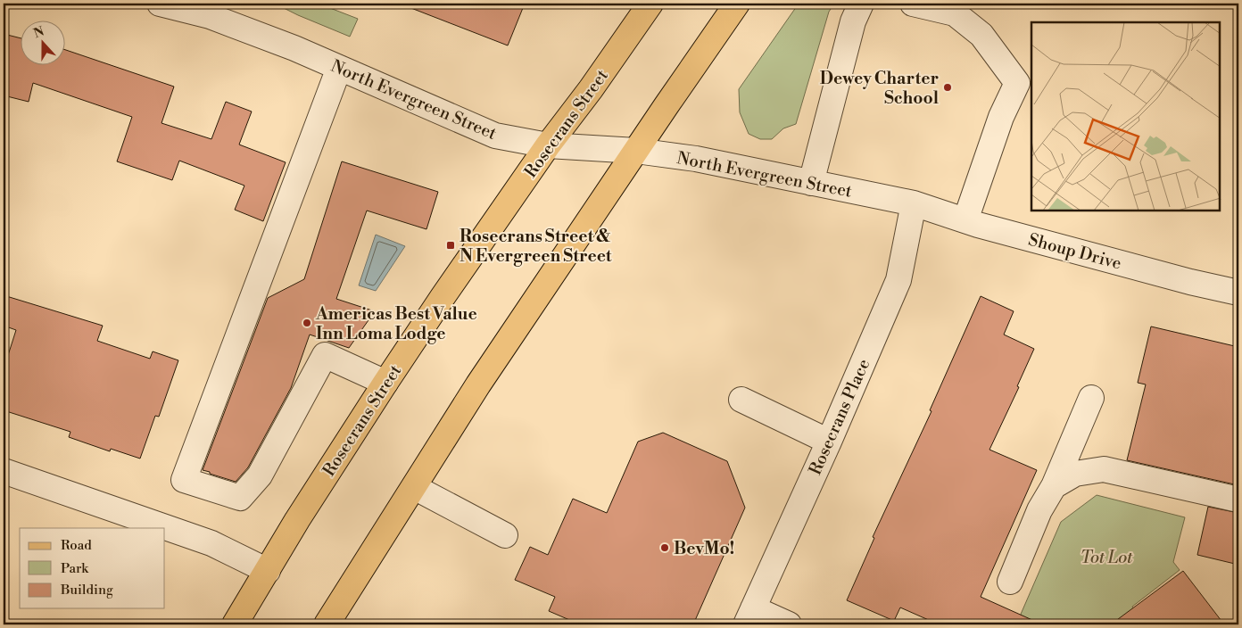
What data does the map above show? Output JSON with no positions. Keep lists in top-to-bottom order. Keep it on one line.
{"streets":{"main road":["Rosecrans Street"],"street":["North Evergreen Street","Shoup Drive","Rosecrans Place"]},"crossings":[["North Evergreen Street","Rosecrans Street"],["North Evergreen Street","Shoup Drive"],["North Evergreen Street","Rosecrans Place"],["Shoup Drive","Rosecrans Place"]],"parks":["Tot Lot"],"places":{"other":["Dewey Charter School","Americas Best Value Inn Loma Lodge","BevMo!"],"transit":["Rosecrans Street & N Evergreen Street"]},"legend":["Road","Park","Building"],"north":"top"}
